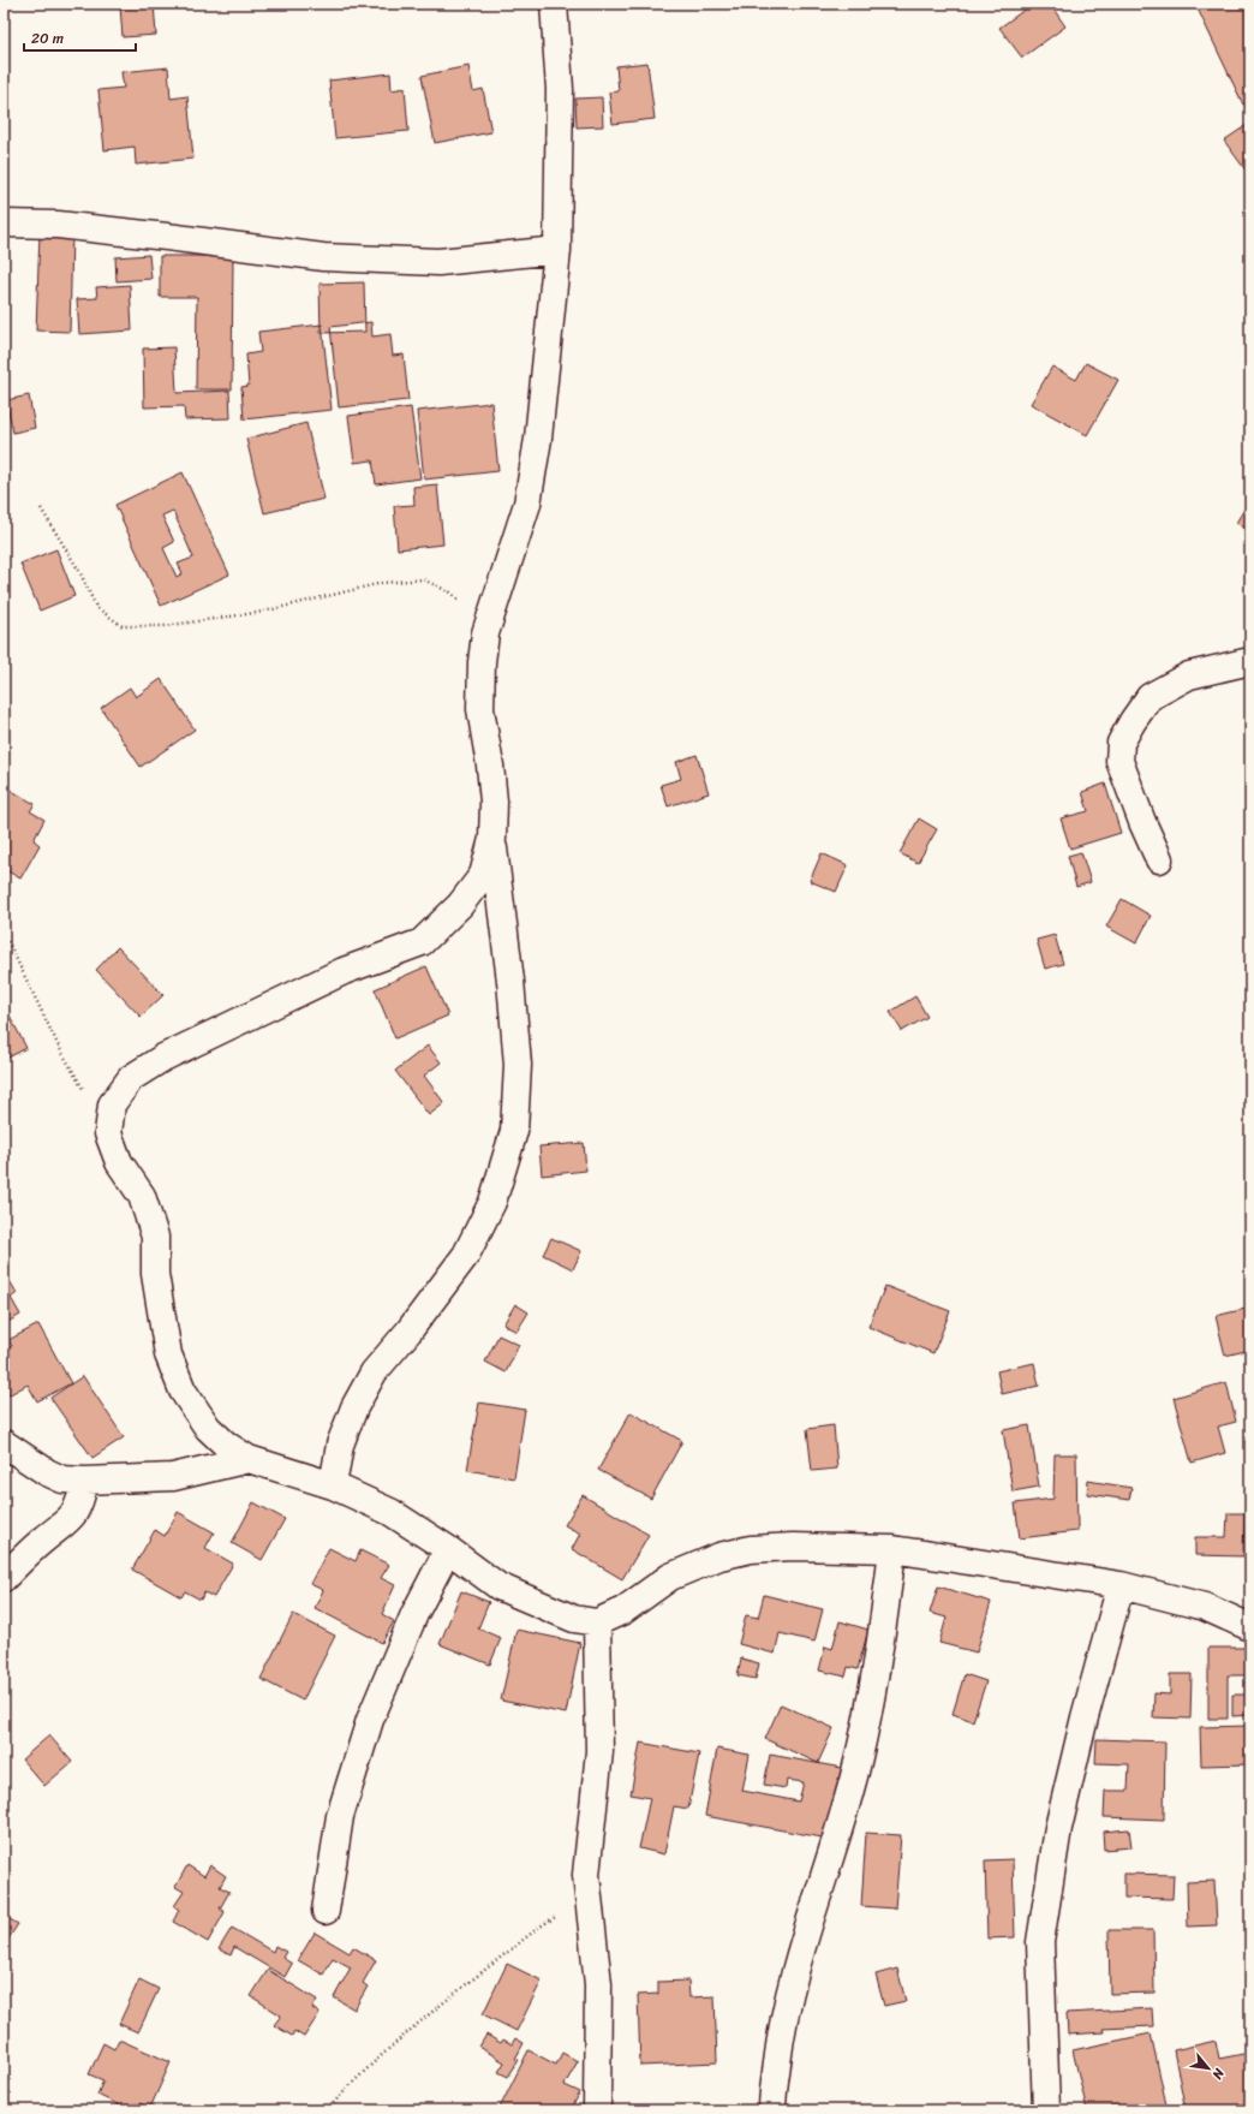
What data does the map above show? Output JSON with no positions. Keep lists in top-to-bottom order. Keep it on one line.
{"scale_bar":"20 m","north":"bottom right"}
